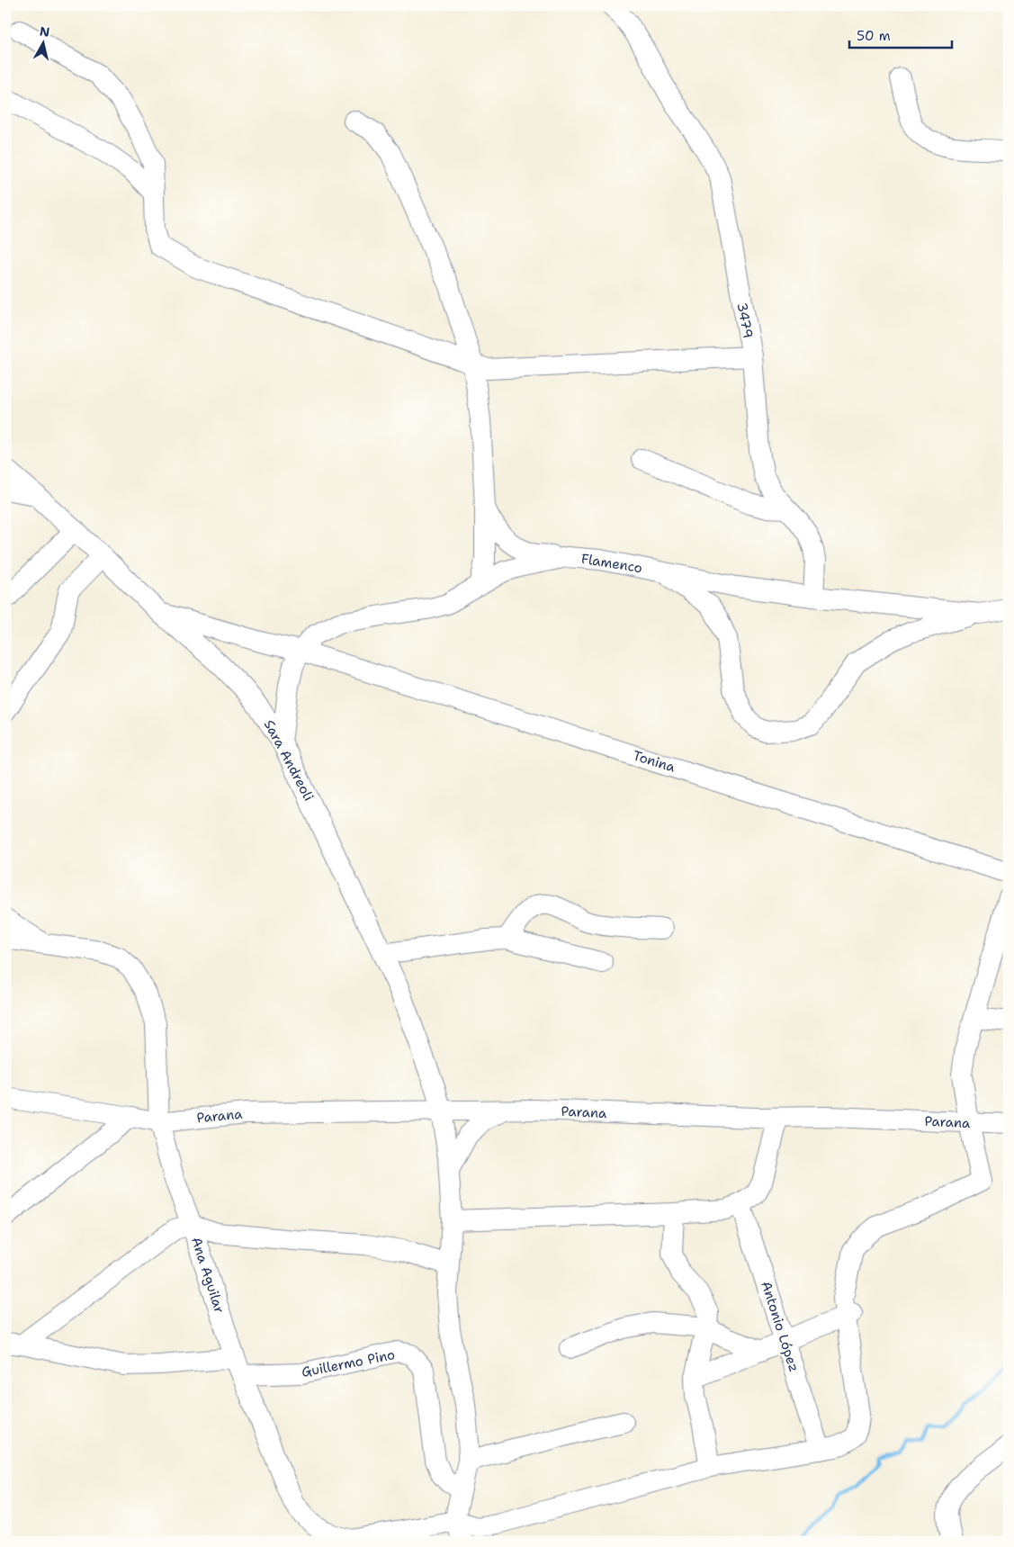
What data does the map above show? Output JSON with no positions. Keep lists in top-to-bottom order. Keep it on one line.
{"streets":{"street":["3479","Flamenco","Sara Andreoli","Tonina","Parana","Ana Aguilar","Antonio López","Guillermo Pino"]},"crossings":[["3479","Flamenco"],["Flamenco","Sara Andreoli"],["Flamenco","Tonina"],["Sara Andreoli","Tonina"],["Sara Andreoli","Parana"],["Sara Andreoli","Guillermo Pino"],["Parana","Ana Aguilar"],["Ana Aguilar","Guillermo Pino"]],"scale_bar":"50 m","north":"top"}
